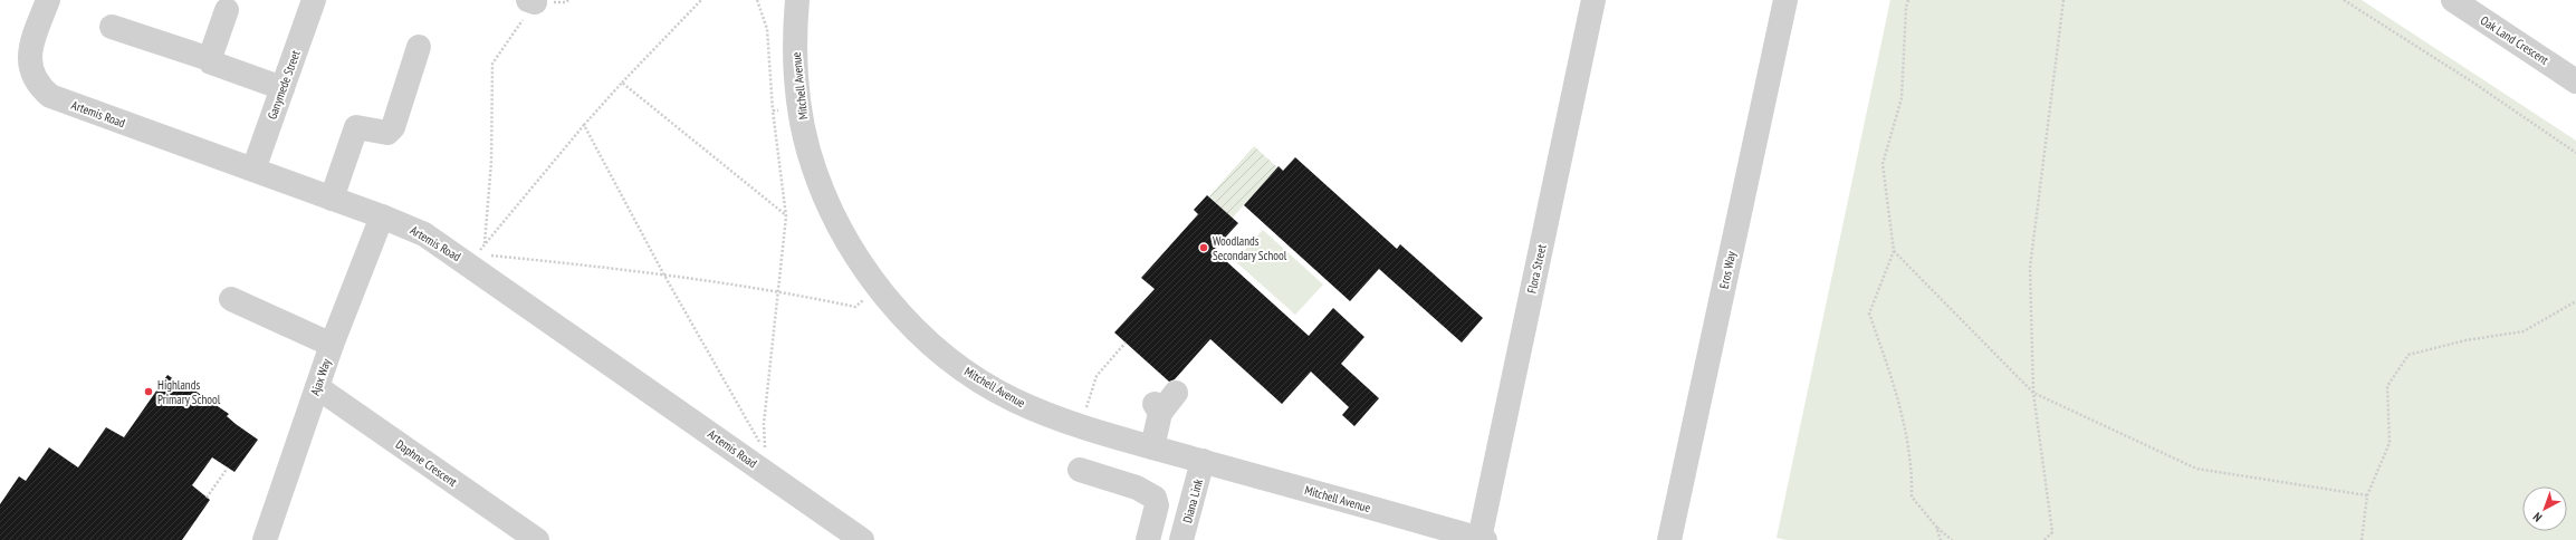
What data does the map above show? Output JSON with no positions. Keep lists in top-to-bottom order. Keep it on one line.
{"streets":{"street":["Oak Land Crescent","Ganymede Street","Mitchell Avenue","Artemis Road","Flora Street","Eros Way","Ajax Way","Daphne Crescent","Diana Link"]},"crossings":[["Ganymede Street","Artemis Road"],["Mitchell Avenue","Flora Street"],["Mitchell Avenue","Diana Link"],["Artemis Road","Ajax Way"],["Ajax Way","Daphne Crescent"]],"places":["Woodlands Secondary School","Highlands Primary School"],"north":"bottom left"}
